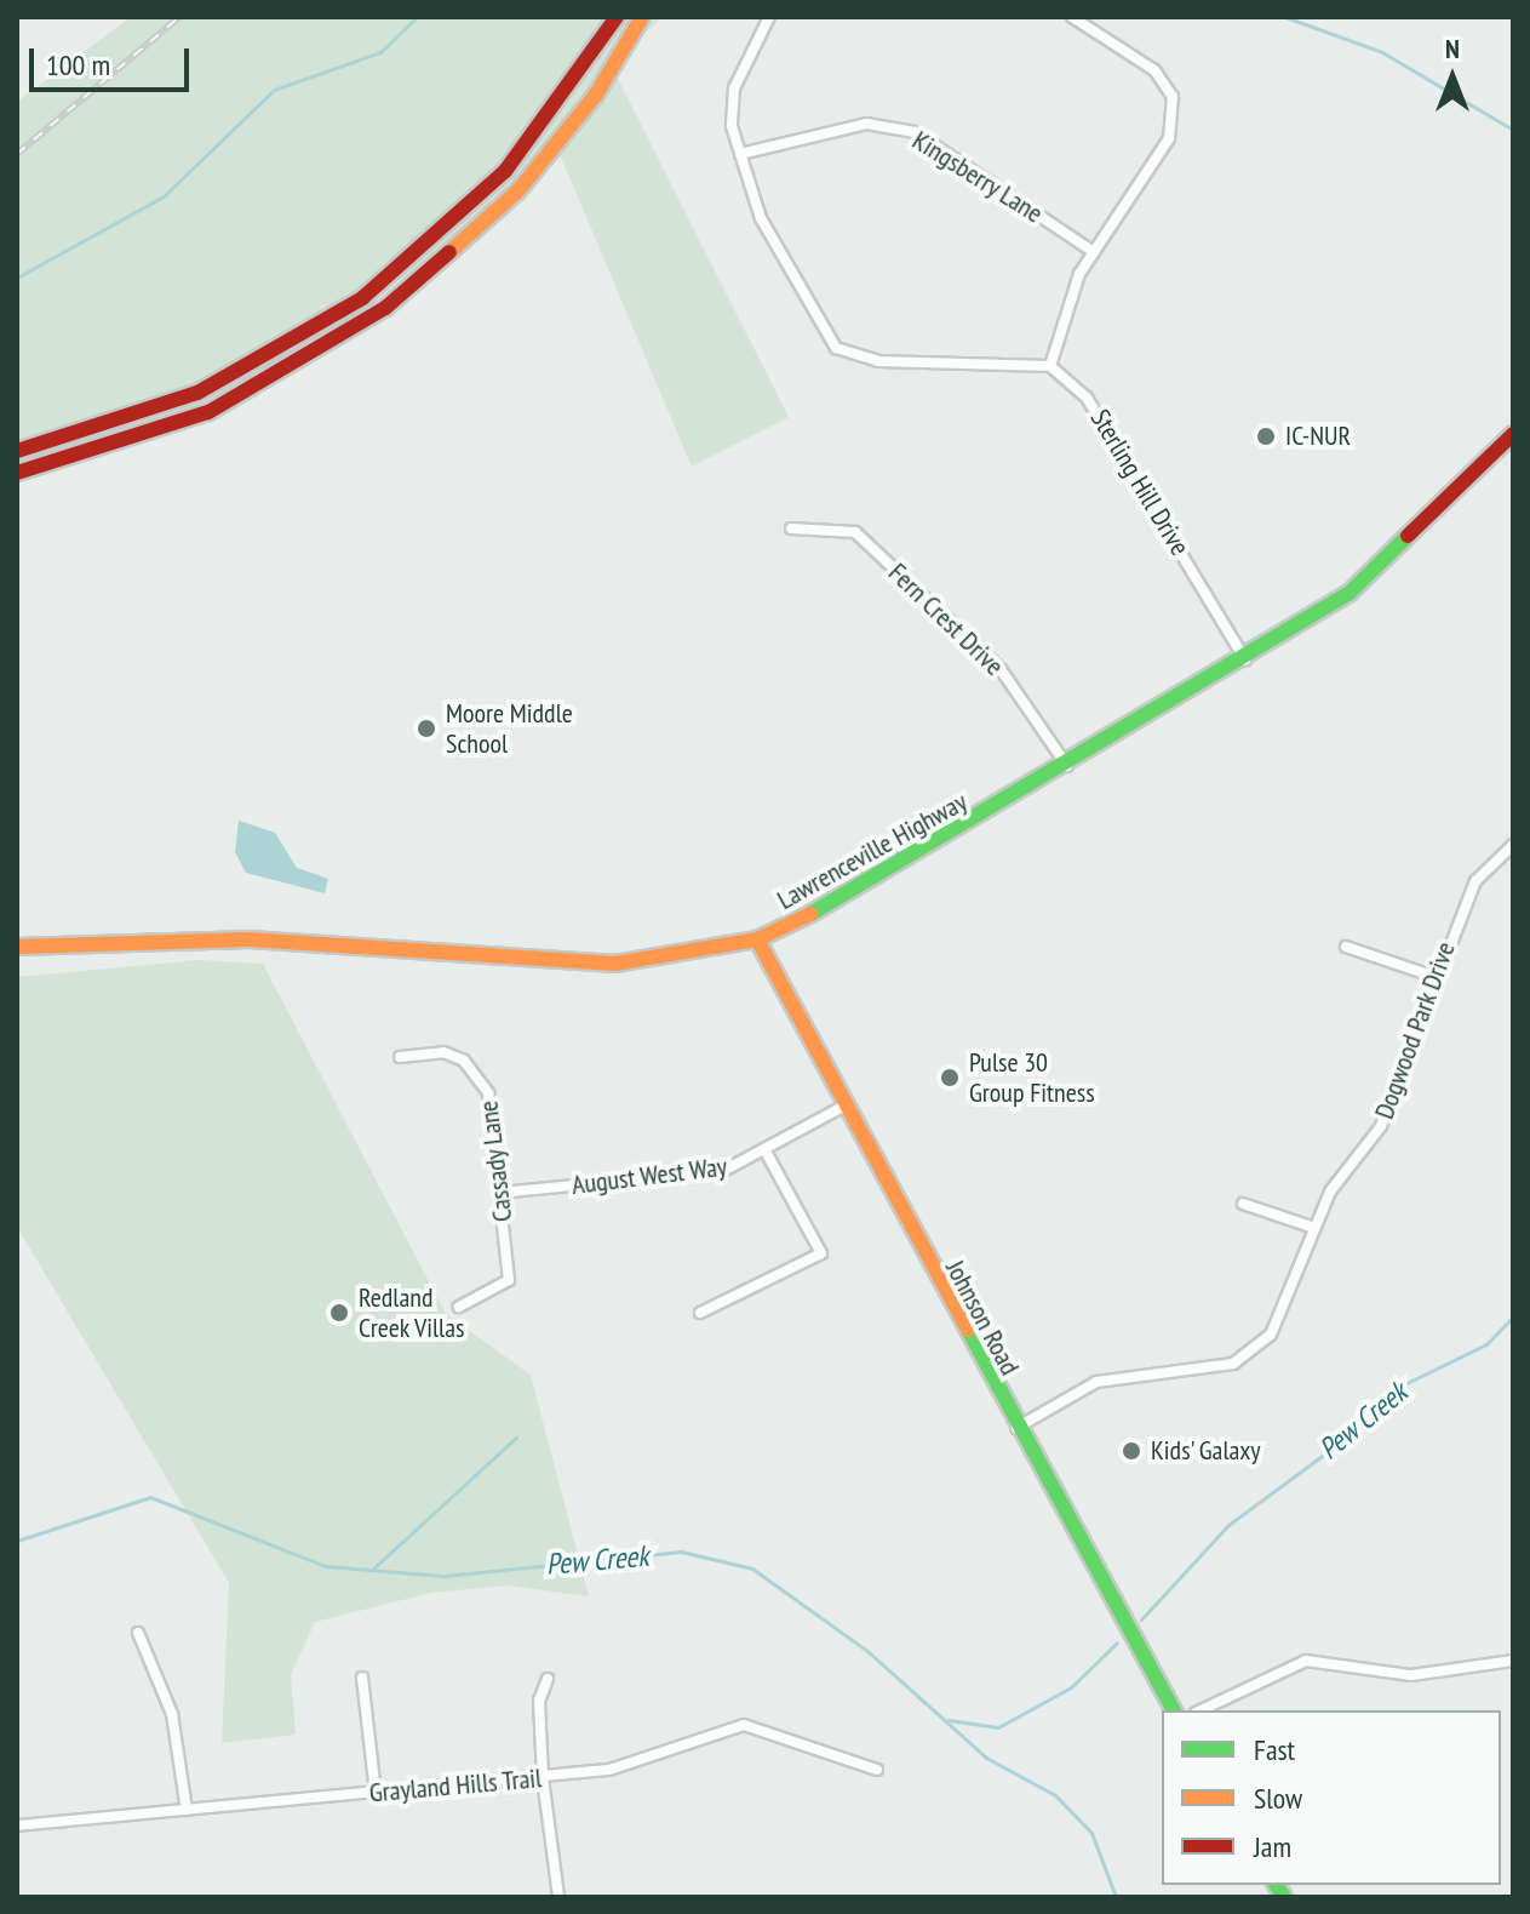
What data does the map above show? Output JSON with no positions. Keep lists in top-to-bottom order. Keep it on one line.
{"streets":{"main road":["Lawrenceville Highway","Johnson Road"],"street":["Kingsberry Lane","Sterling Hill Drive","Fern Crest Drive","Dogwood Park Drive","Cassady Lane","August West Way","Grayland Hills Trail"]},"crossings":[["Sterling Hill Drive","Lawrenceville Highway"],["Fern Crest Drive","Lawrenceville Highway"],["Lawrenceville Highway","Johnson Road"],["Dogwood Park Drive","Johnson Road"],["Cassady Lane","August West Way"],["August West Way","Johnson Road"]],"water":["Pew Creek"],"places":["IC-NUR","Moore Middle School","Pulse 30 Group Fitness","Redland Creek Villas","Kids' Galaxy"],"legend":["Fast","Slow","Jam"],"scale_bar":"100 m","north":"top"}
